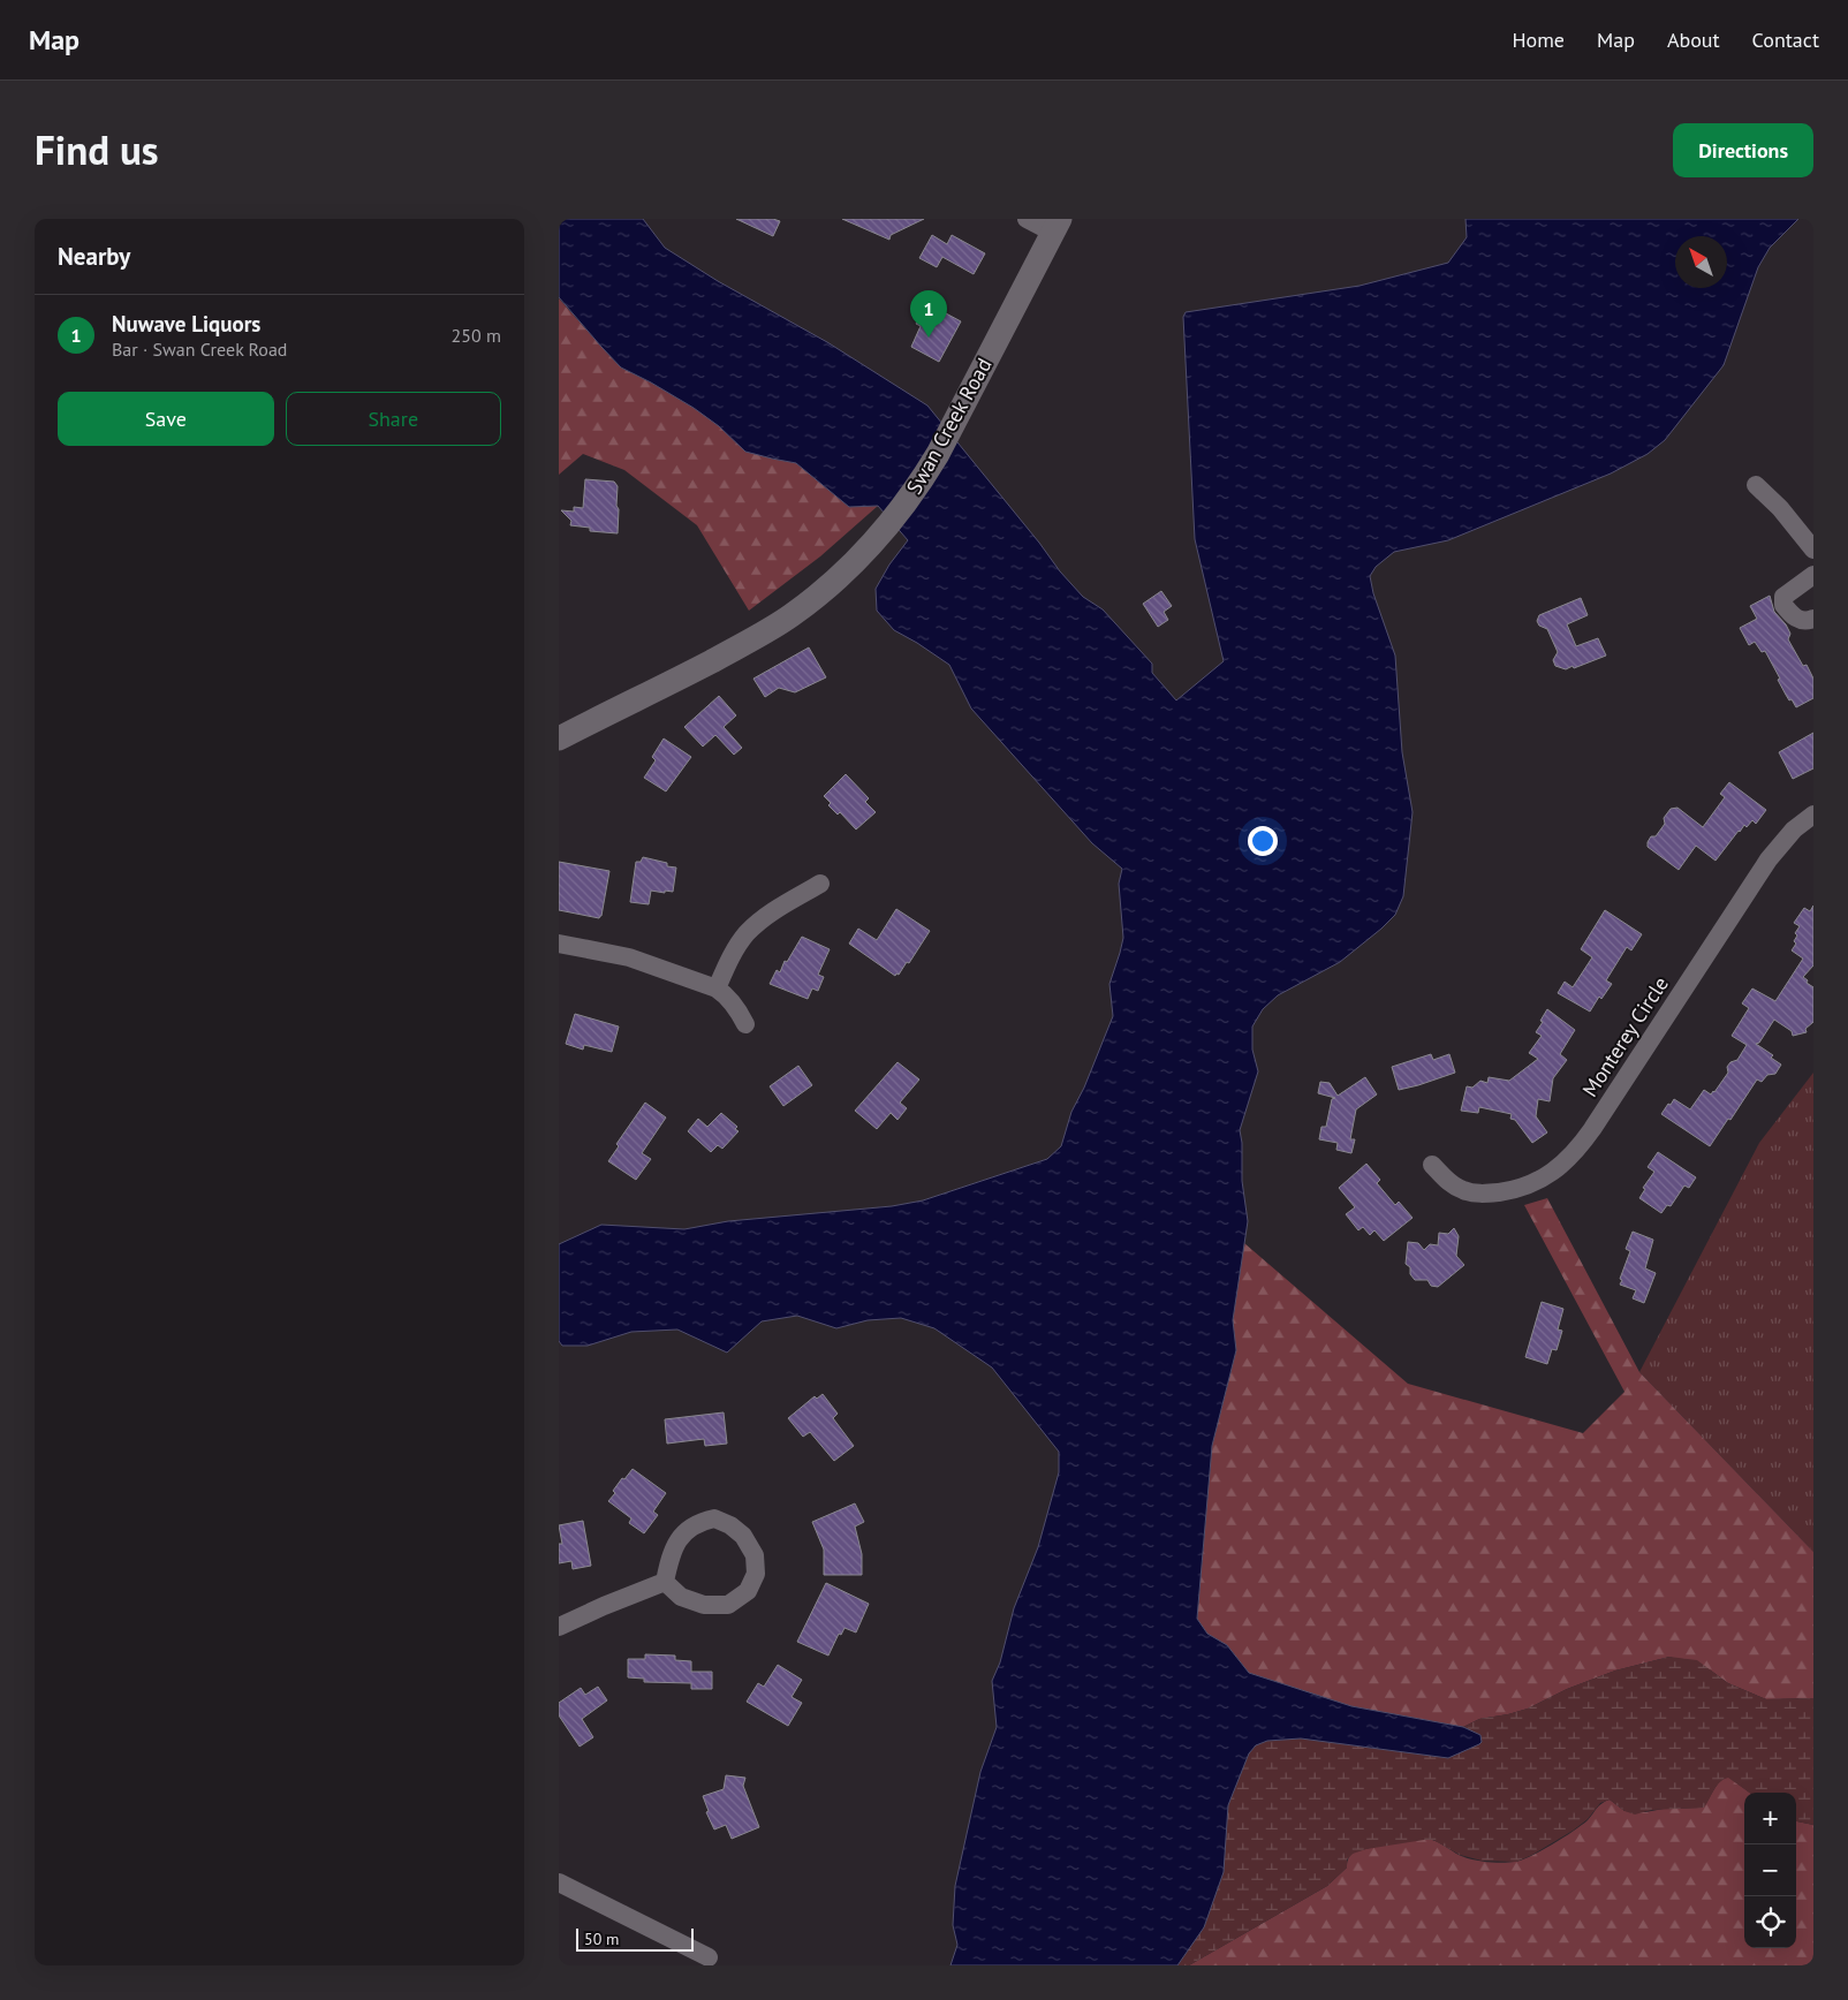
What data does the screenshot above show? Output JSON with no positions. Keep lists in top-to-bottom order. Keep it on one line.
{"streets":{"street":["Swan Creek Road","Monterey Circle"]},"scale_bar":"50 m","north":"top left","page":{"header":"Map","nav":["Home","Map","About","Contact"],"title":"Find us","buttons":["Directions",["Save","Share"]],"heading":"Nearby","pins":"1","list":[{"mark":"1","name":"Nuwave Liquors","note":"Bar · Swan Creek Road","value":"250 m"}],"map_buttons":["+","−"],"scale":"50 m"}}
